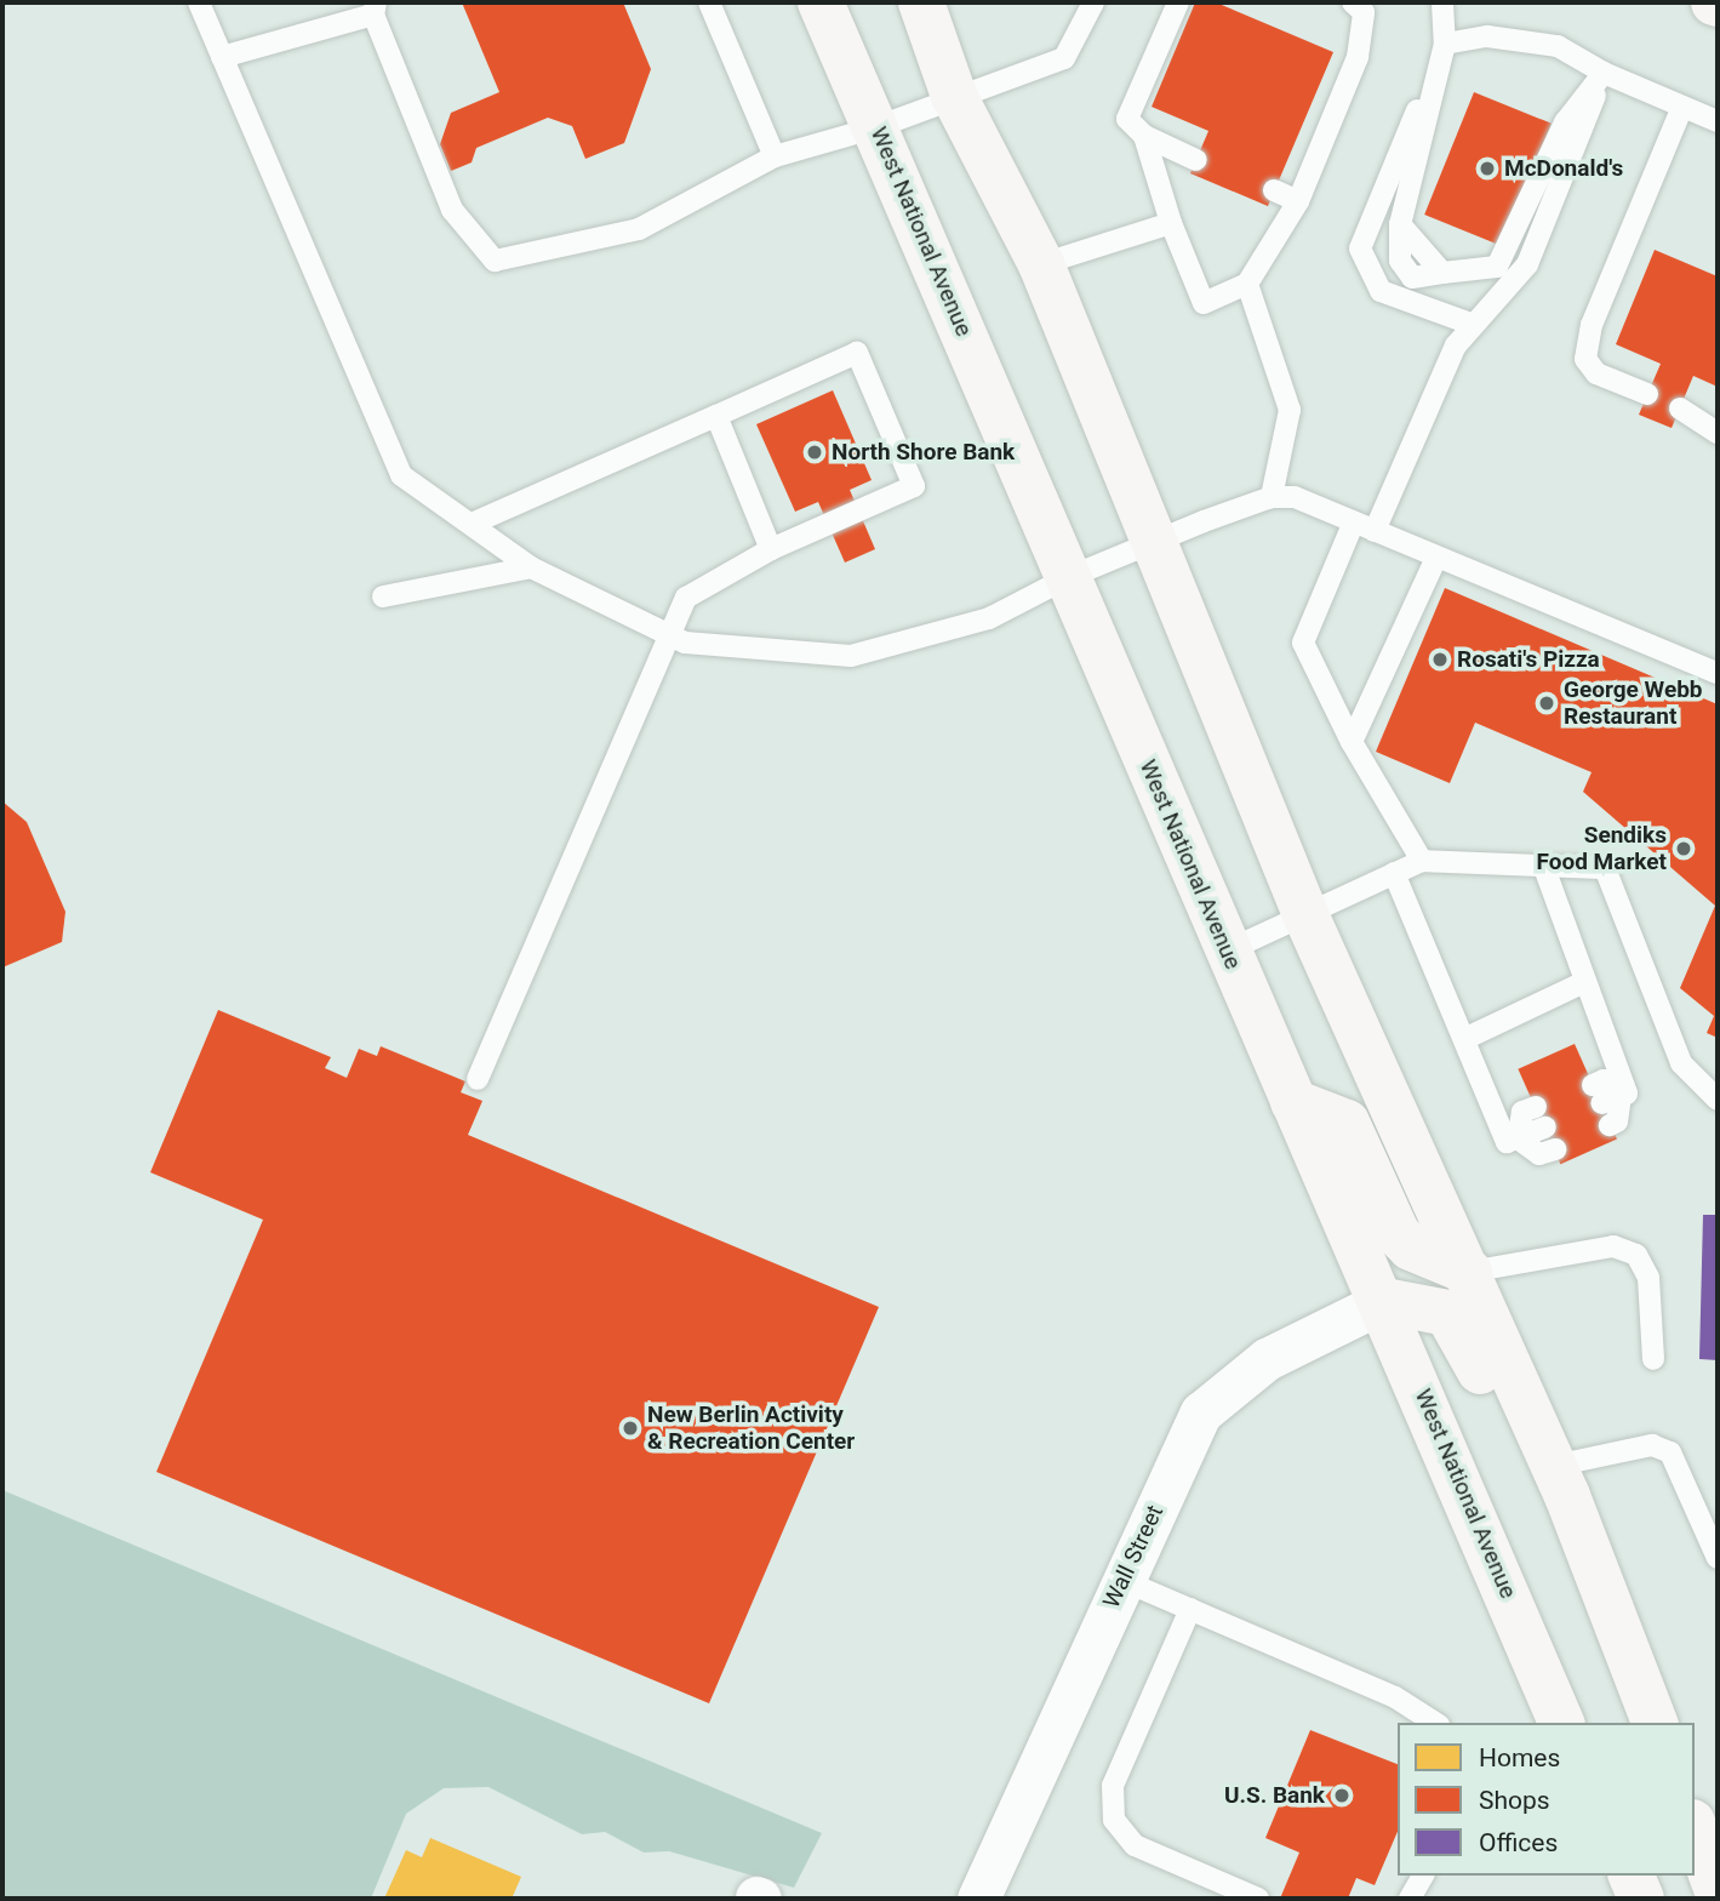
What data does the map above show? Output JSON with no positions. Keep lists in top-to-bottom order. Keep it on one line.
{"streets":{"main road":["West National Avenue"],"street":["Wall Street"]},"crossings":[["West National Avenue","Wall Street"]],"places":["McDonald's","North Shore Bank","Rosati's Pizza","George Webb Restaurant","Sendiks Food Market","New Berlin Activity & Recreation Center","U.S. Bank"],"legend":["Homes","Shops","Offices"]}
